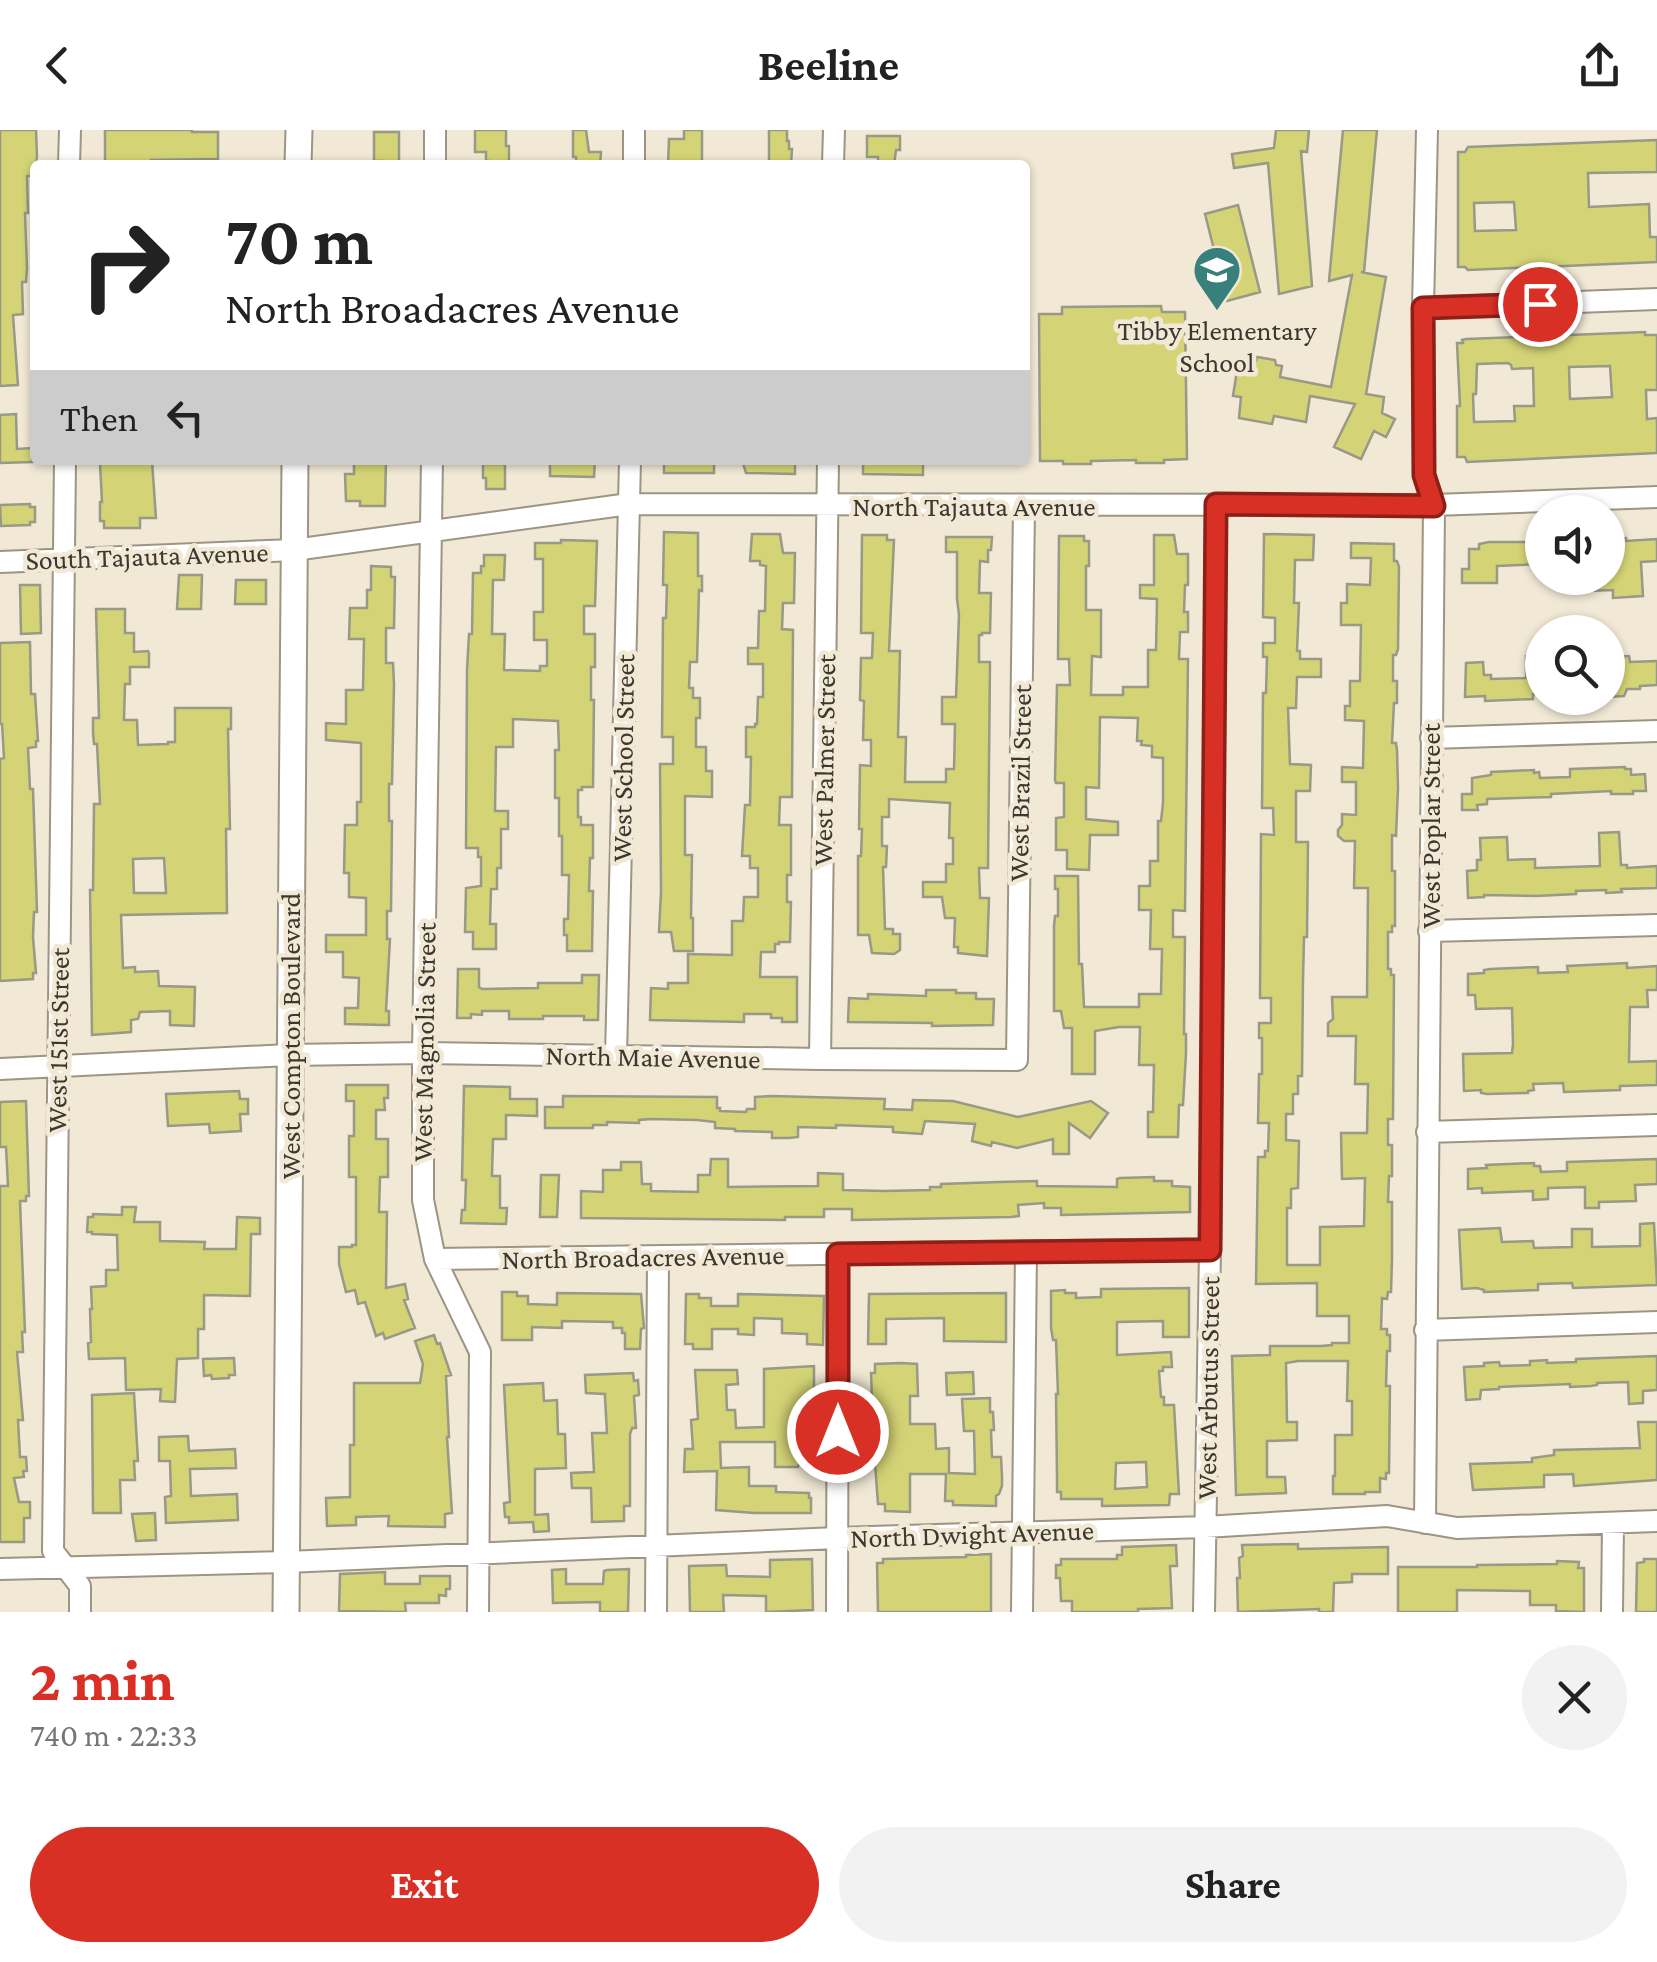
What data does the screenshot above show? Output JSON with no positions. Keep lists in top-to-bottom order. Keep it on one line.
{"streets":{"main road":["West Compton Boulevard"],"street":["North Tajauta Avenue","South Tajauta Avenue","West School Street","West Palmer Street","West Brazil Street","West Poplar Street","West 151st Street","West Magnolia Street","North Maie Avenue","North Broadacres Avenue","West Arbutus Street","North Dwight Avenue"]},"crossings":[["North Tajauta Avenue","South Tajauta Avenue"],["North Tajauta Avenue","West School Street"],["North Tajauta Avenue","West Palmer Street"],["North Tajauta Avenue","West Brazil Street"],["North Tajauta Avenue","West Poplar Street"],["North Tajauta Avenue","West Compton Boulevard"],["North Tajauta Avenue","West Magnolia Street"],["North Tajauta Avenue","West Arbutus Street"],["South Tajauta Avenue","West Compton Boulevard"],["South Tajauta Avenue","West 151st Street"],["West School Street","North Maie Avenue"],["West Palmer Street","North Maie Avenue"],["West Brazil Street","North Maie Avenue"],["West Poplar Street","North Dwight Avenue"],["West Compton Boulevard","North Maie Avenue"],["West Compton Boulevard","North Dwight Avenue"],["West 151st Street","North Maie Avenue"],["West 151st Street","North Dwight Avenue"],["West Magnolia Street","North Maie Avenue"],["West Magnolia Street","North Broadacres Avenue"],["West Magnolia Street","North Dwight Avenue"],["North Broadacres Avenue","West Arbutus Street"],["West Arbutus Street","North Dwight Avenue"]],"places":{"school or university":["Tibby Elementary School"]},"page":{"header":"Beeline","turn":["70 m","North Broadacres Avenue"],"then":"Then","heading":["2 min","740 m · 22:33"],"buttons":["Exit","Share"]}}
